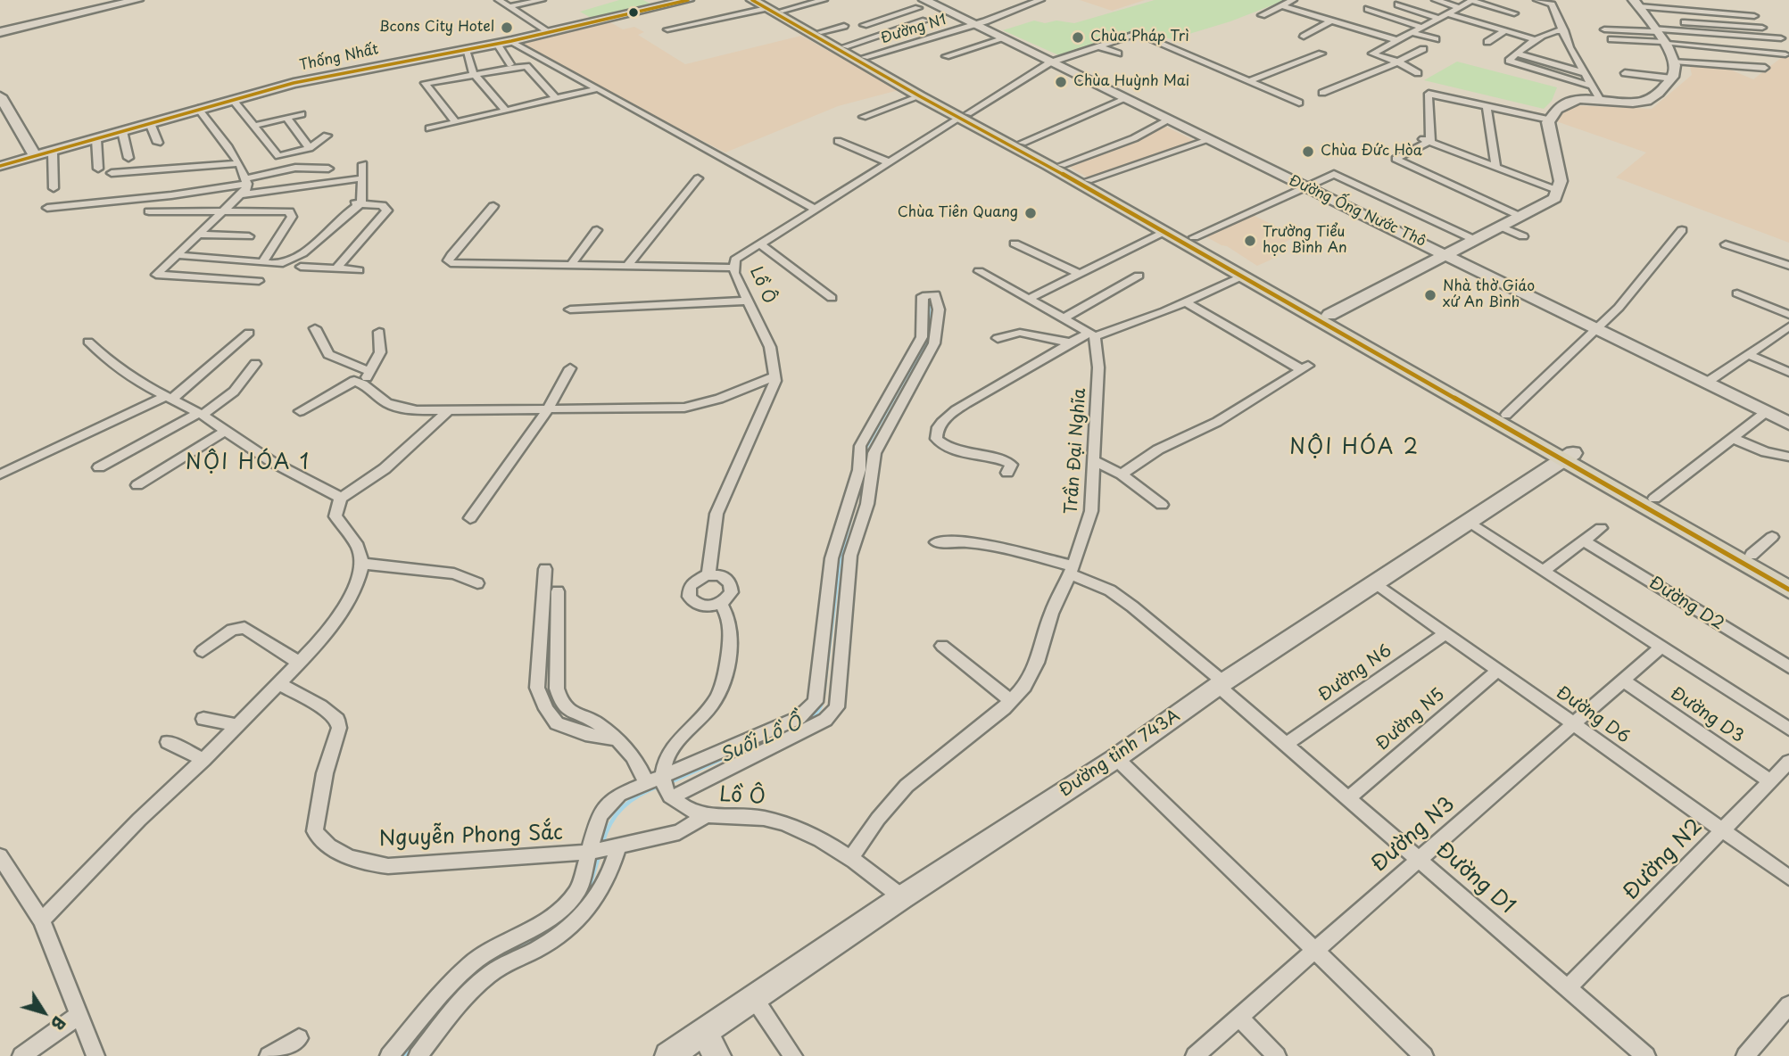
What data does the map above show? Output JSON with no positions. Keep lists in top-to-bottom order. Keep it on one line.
{"streets":{"street":["Đường N1","Thống Nhất","Đường Ống Nước Thô","Lồ Ô","Trần Đại Nghĩa","Đường D2","Đường N6","Đường D6","Đường D3","Đường N5","Đường tỉnh 743A","Đường N3","Nguyễn Phong Sắc","Đường N2","Đường D1"]},"crossings":[["Đường N1","Đường Ống Nước Thô"],["Đường Ống Nước Thô","Lồ Ô"],["Lồ Ô","Trần Đại Nghĩa"],["Lồ Ô","Đường tỉnh 743A"],["Lồ Ô","Nguyễn Phong Sắc"],["Đường N6","Đường D6"],["Đường N6","Đường D1"],["Đường D6","Đường N5"],["Đường D6","Đường tỉnh 743A"],["Đường D6","Đường N3"],["Đường D6","Đường N2"],["Đường D3","Đường N3"],["Đường D3","Đường N2"],["Đường N5","Đường D1"],["Đường tỉnh 743A","Đường D1"],["Đường N3","Đường D1"],["Đường N2","Đường D1"]],"districts":["NỘI HÓA 2","NỘI HÓA 1"],"water":["Suối Lồ Ồ"],"places":["Bcons City Hotel","Chùa Pháp Trì","Chùa Huỳnh Mai","Chùa Đức Hòa","Chùa Tiên Quang","Trường Tiểu học Bình An","Nhà thờ Giáo xứ An Bình"],"north":"bottom right"}
